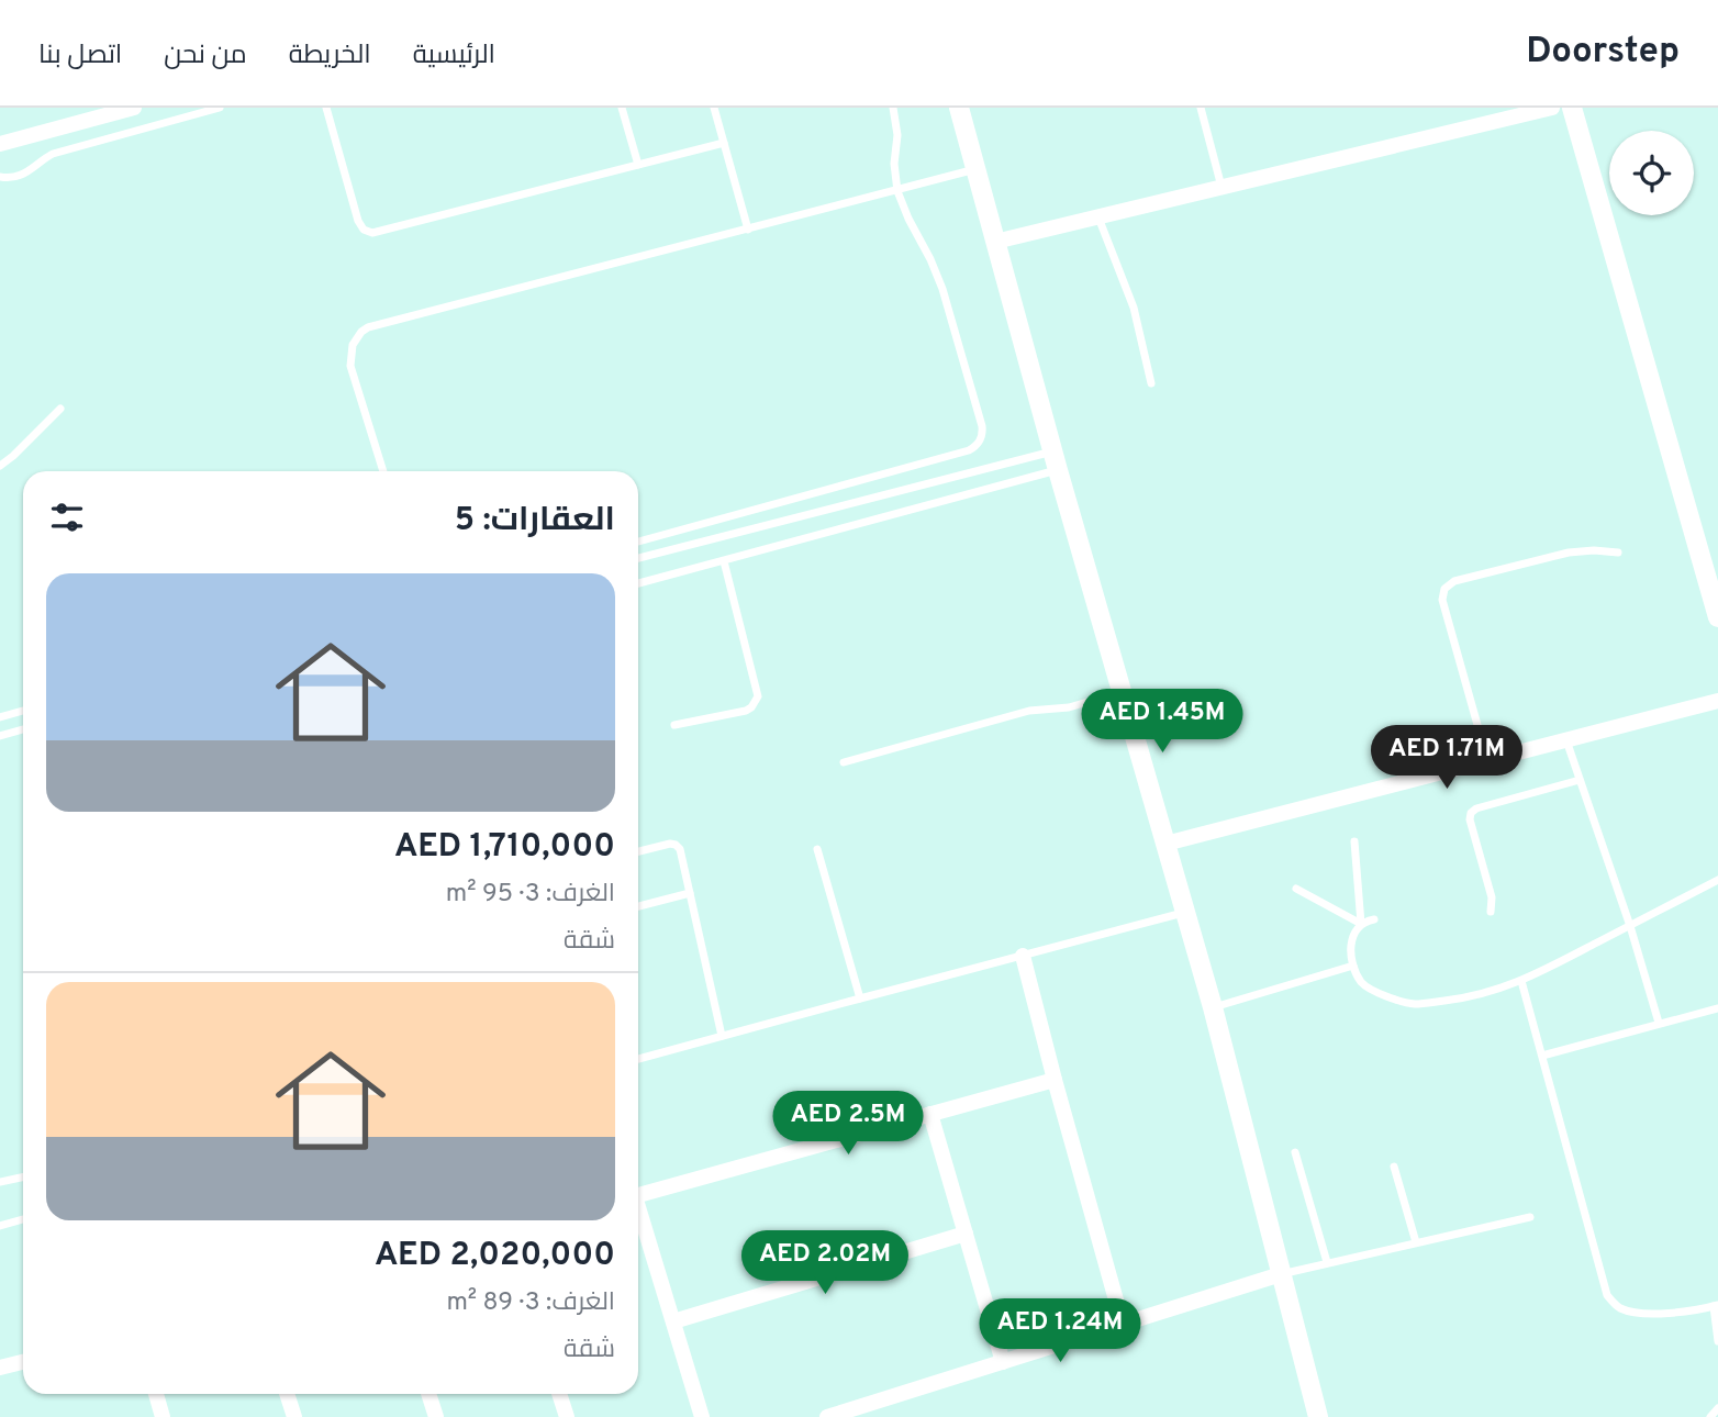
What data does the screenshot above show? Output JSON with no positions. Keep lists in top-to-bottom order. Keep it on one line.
{"page":{"header":"Doorstep","nav":["الرئيسية","الخريطة","من نحن","اتصل بنا"],"heading":"العقارات: 5","list":[{"name":"AED 1,710,000","note":"الغرف: 3 · 95 m² · شقة"},{"name":"AED 2,020,000","note":"الغرف: 3 · 89 m² · شقة"}],"price":["AED 1.45M","AED 1.71M","AED 2.5M","AED 2.02M","AED 1.24M"]}}
